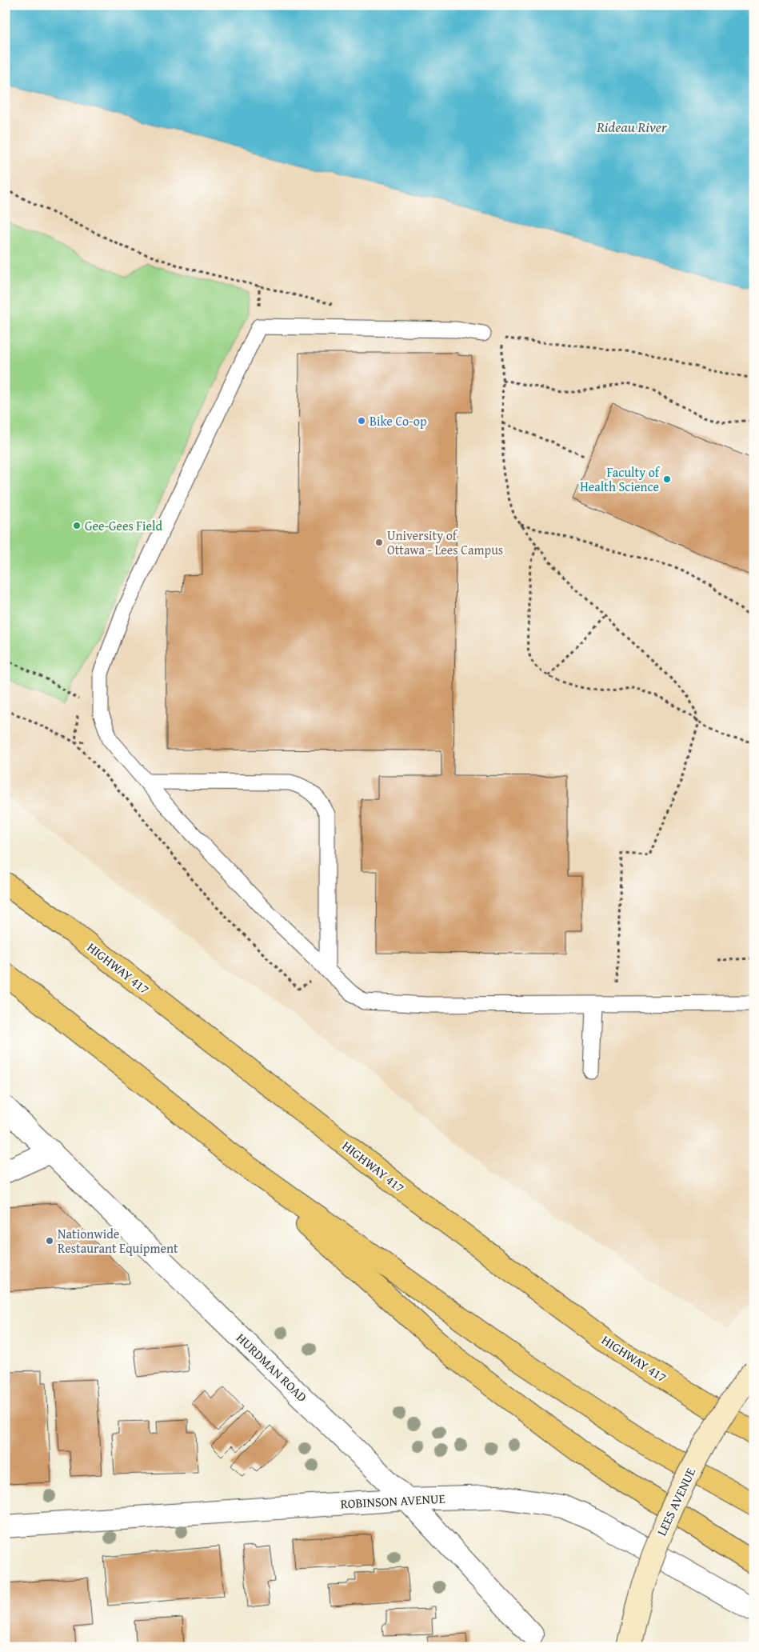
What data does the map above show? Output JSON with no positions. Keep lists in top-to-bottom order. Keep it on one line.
{"streets":{"highway":["HIGHWAY 417"],"main road":["LEES AVENUE"],"street":["HURDMAN ROAD","ROBINSON AVENUE"]},"crossings":[["HURDMAN ROAD","ROBINSON AVENUE"]],"water":["Rideau River"],"places":["Bike Co-op","Faculty of Health Science","Gee-Gees Field","University of Ottawa - Lees Campus","Nationwide Restaurant Equipment"]}
